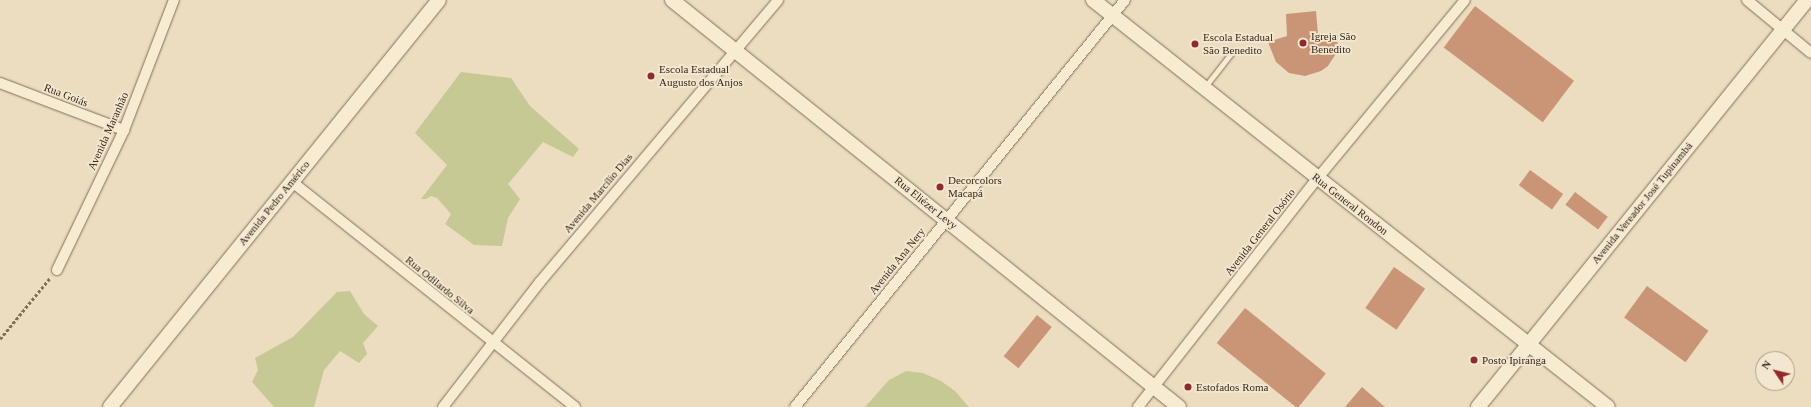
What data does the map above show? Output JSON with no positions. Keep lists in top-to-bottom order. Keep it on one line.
{"streets":{"main road":["Avenida Pedro Américo","Rua Eliézer Levy","Avenida Vereador José Tupinambá","Rua General Rondon"],"street":["Rua Goiás","Avenida Maranhão","Avenida Marcílio Dias","Avenida General Osório","Avenida Ana Nery","Rua Odilardo Silva"]},"crossings":[["Rua Goiás","Avenida Maranhão"],["Avenida Marcílio Dias","Rua Eliézer Levy"],["Avenida Marcílio Dias","Rua Odilardo Silva"],["Avenida Pedro Américo","Rua Odilardo Silva"],["Rua Eliézer Levy","Avenida General Osório"],["Rua Eliézer Levy","Avenida Ana Nery"],["Avenida Vereador José Tupinambá","Rua General Rondon"],["Rua General Rondon","Avenida General Osório"],["Rua General Rondon","Avenida Ana Nery"]],"places":["Igreja São Benedito","Escola Estadual São Benedito","Escola Estadual Augusto dos Anjos","Decorcolors Macapá","Posto Ipiranga","Estofados Roma"],"north":"top left"}
